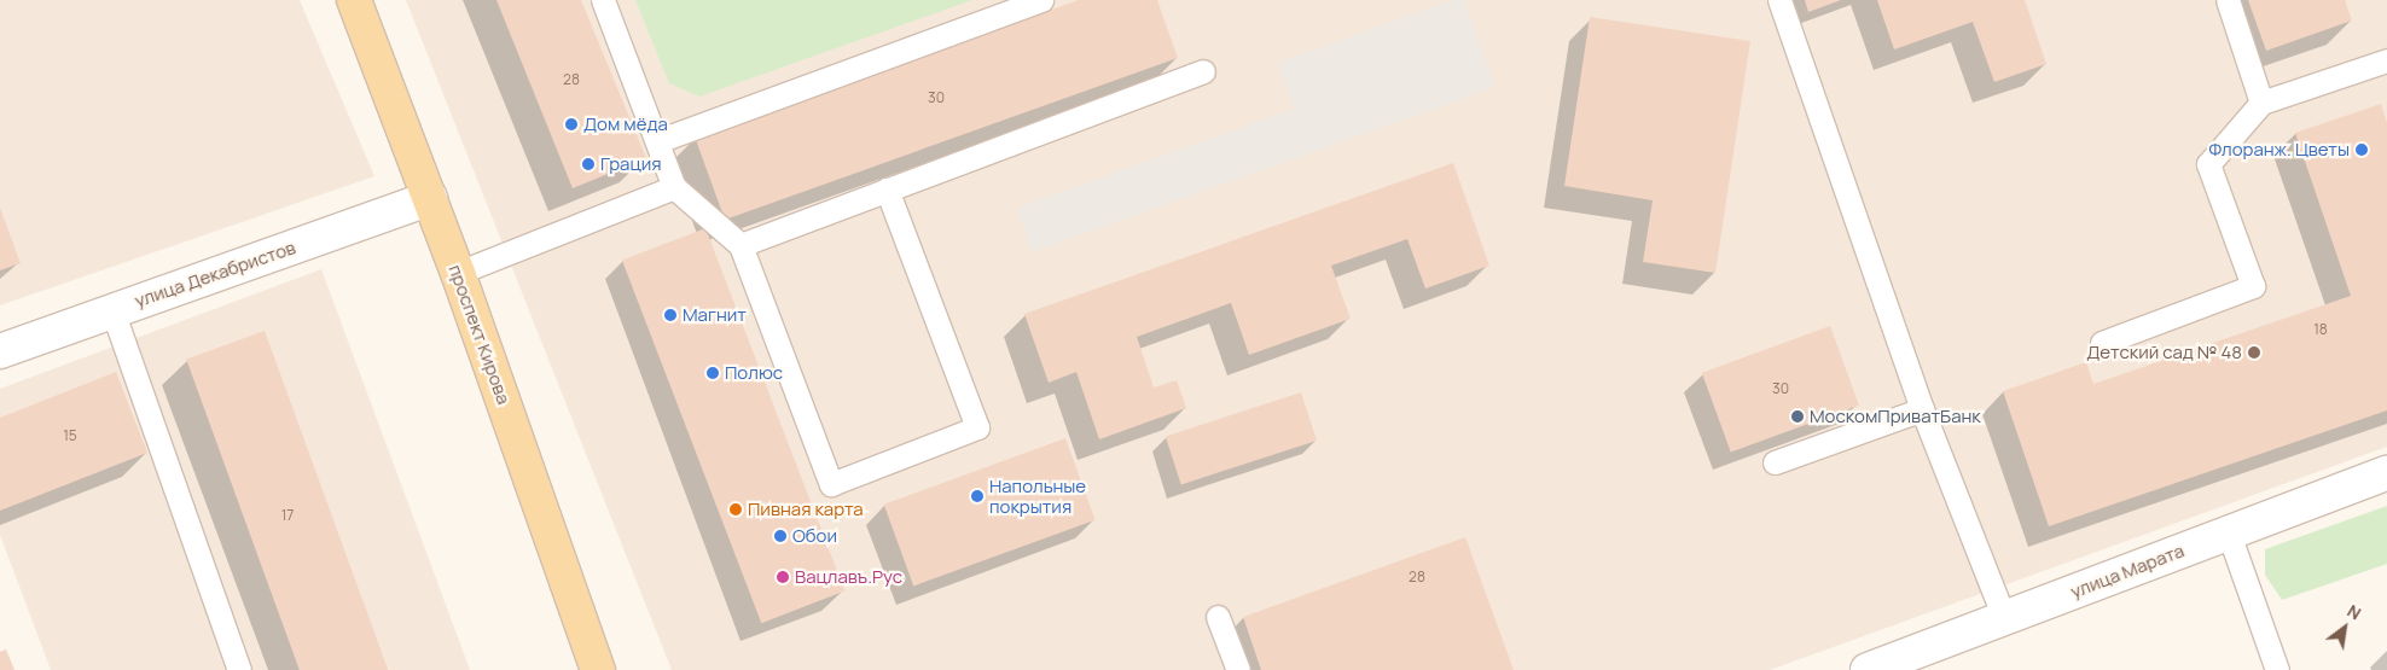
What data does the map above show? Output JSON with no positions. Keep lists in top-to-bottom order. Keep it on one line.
{"streets":{"main road":["проспект Кирова"],"street":["улица Декабристов","улица Марата"]},"crossings":[["улица Декабристов","проспект Кирова"]],"places":["Дом мёда","Флоранж. Цветы","Грация","Магнит","Детский сад № 48","Полюс","МоскомПриватБанк","Напольные покрытия","Пивная карта","Обои","Вацлавъ.Рус"],"house_numbers":["28","30","18","30","15","17","28"],"north":"top right"}
